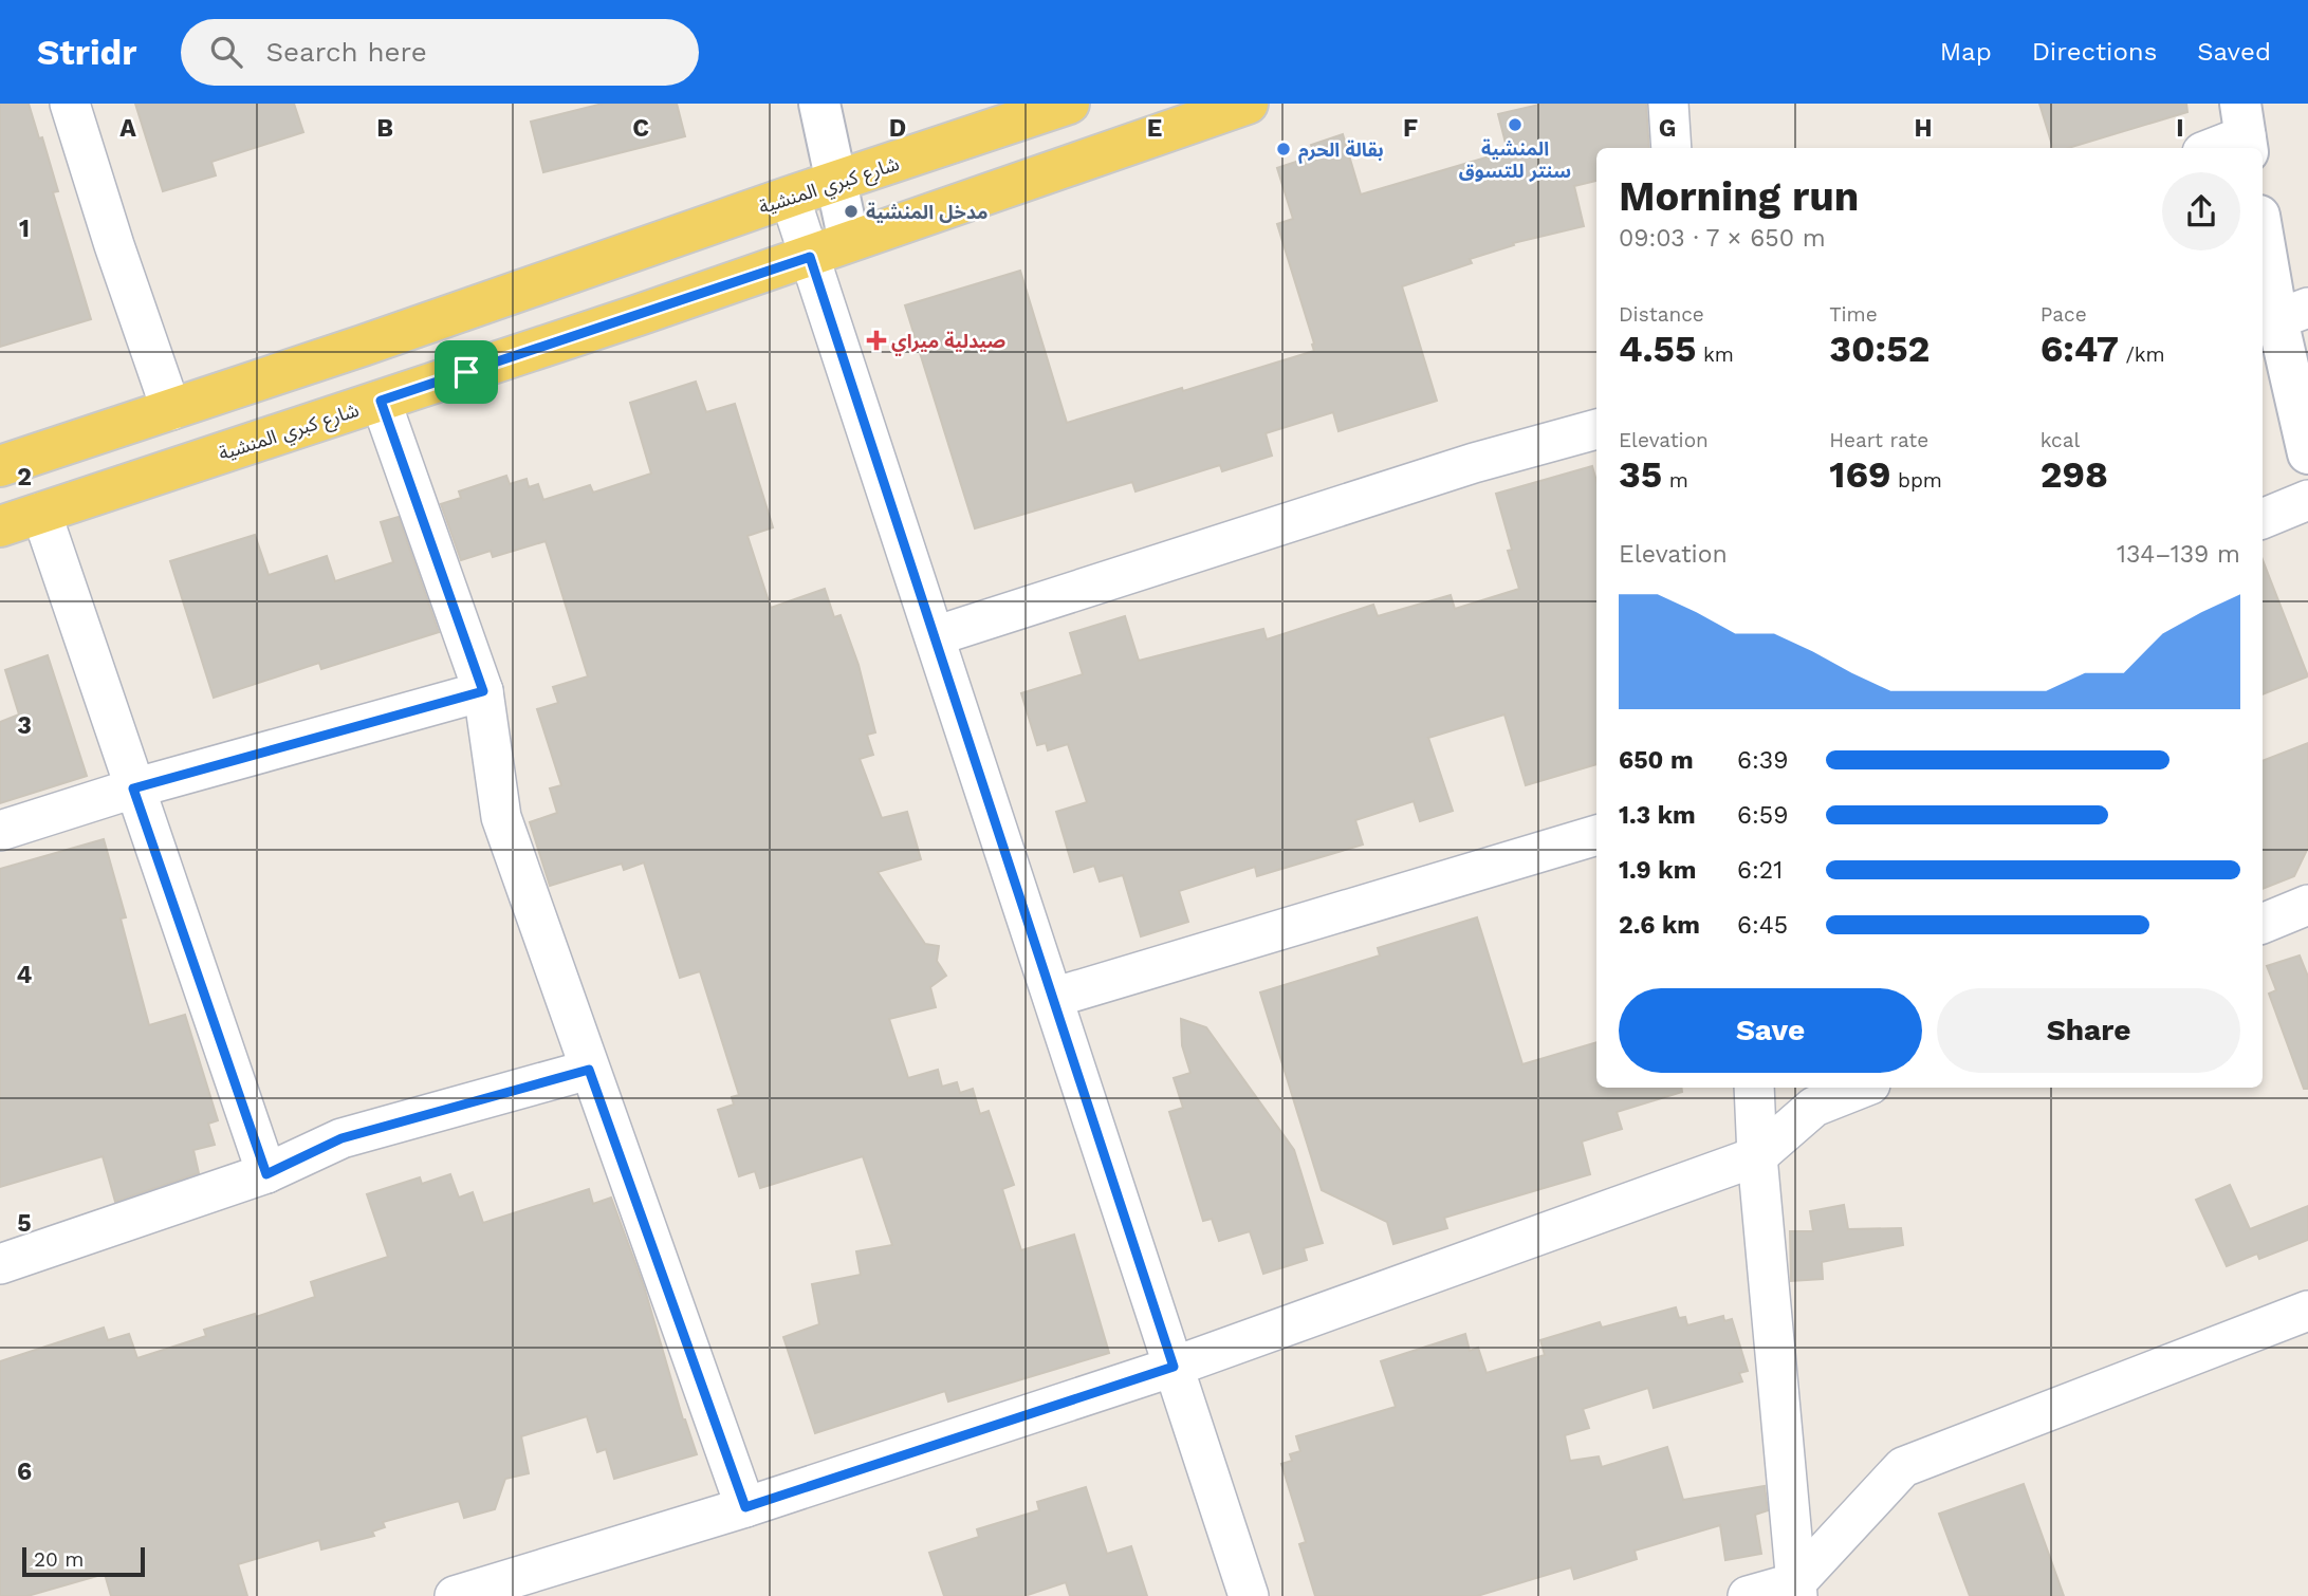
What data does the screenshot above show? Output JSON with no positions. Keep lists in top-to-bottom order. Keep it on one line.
{"streets":{"main road":["شارع كبري المنشية"]},"places":{"other":["المنشية سنتر للتسوق","بقالة الحرم","مدخل المنشية"],"health":["صيدلية ميراي"]},"scale_bar":"20 m","page":{"header":"Stridr","search":"Search here","nav":["Map","Directions","Saved"],"heading":["Morning run","09:03 · 7 × 650 m"],"stats":[["Distance","4.55 km"],["Time","30:52"],["Pace","6:47 /km"],["Elevation","35 m"],["Heart rate","169 bpm"],["kcal","298"]],"chart":["Elevation","134–139 m"],"list":[{"name":"650 m","note":"6:39"},{"name":"1.3 km","note":"6:59"},{"name":"1.9 km","note":"6:21"},{"name":"2.6 km","note":"6:45"}],"buttons":["Save","Share"],"scale":"20 m"},"grid":{"columns":["A","B","C","D","E","F","G","H","I"],"rows":["1","2","3","4","5","6"]}}
